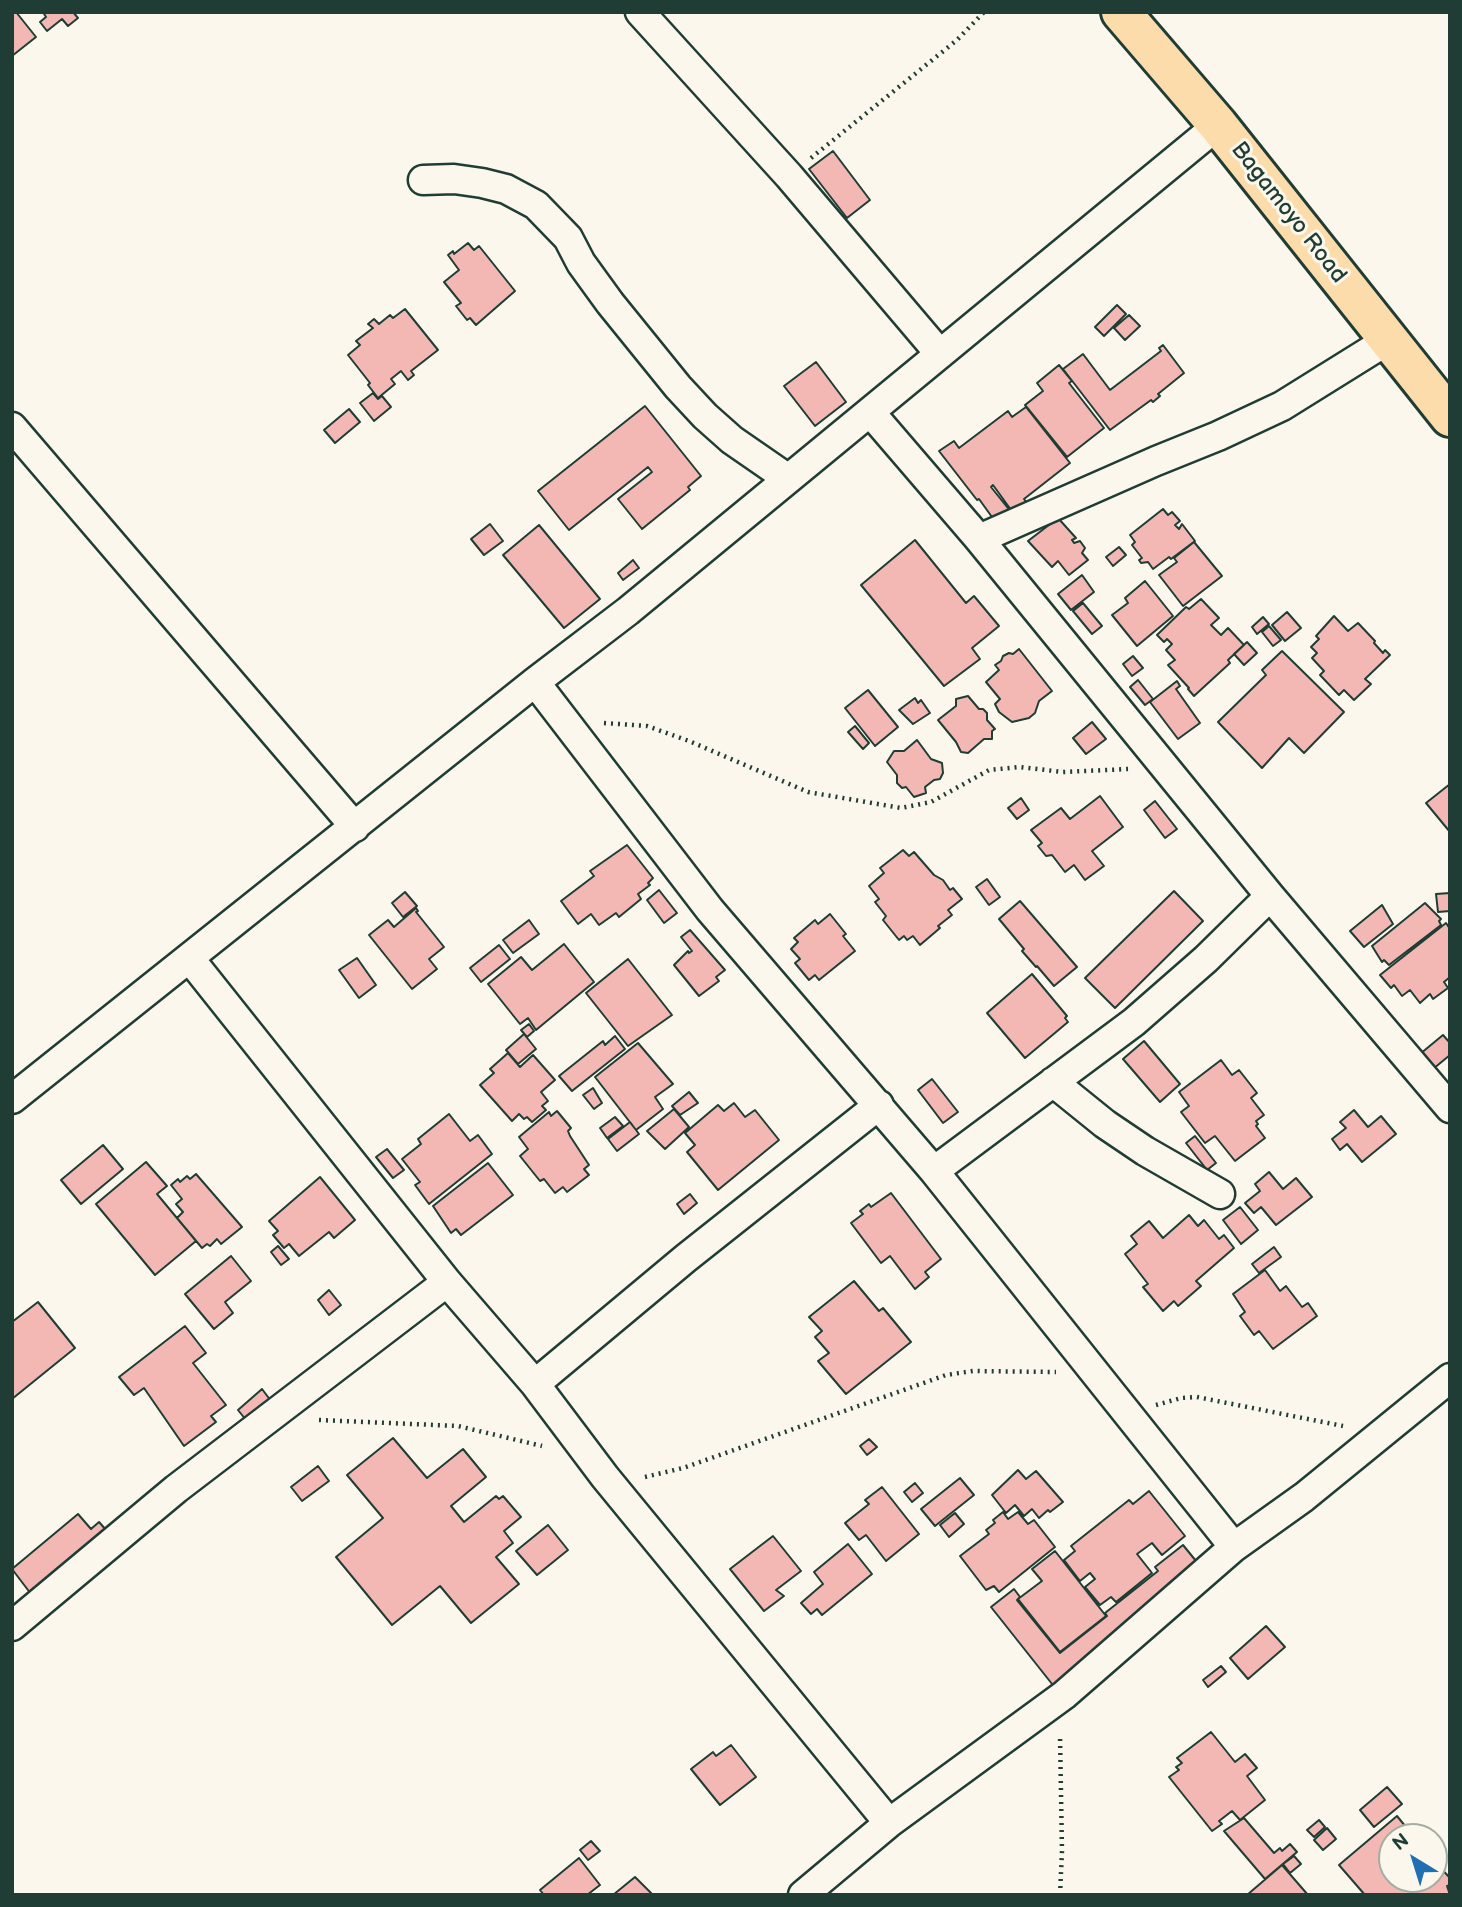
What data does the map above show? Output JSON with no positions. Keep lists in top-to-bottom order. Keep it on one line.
{"streets":{"highway":["Bagamoyo Road"]},"north":"top left"}
